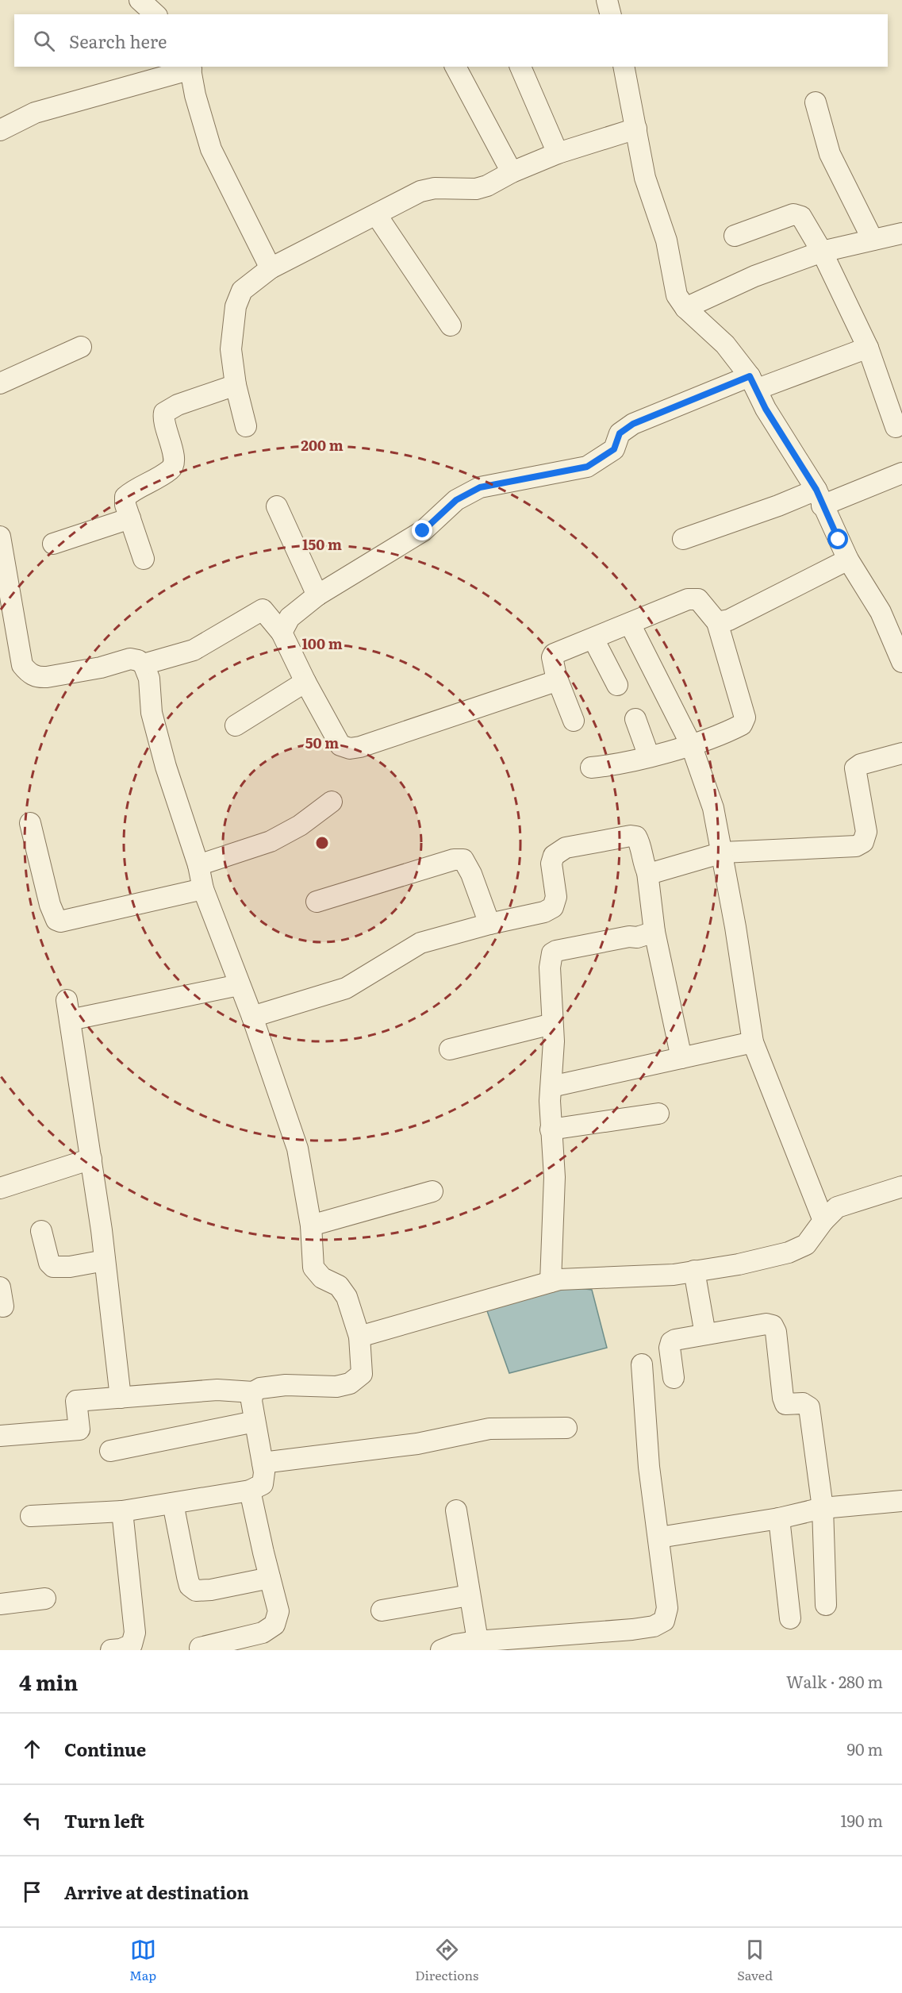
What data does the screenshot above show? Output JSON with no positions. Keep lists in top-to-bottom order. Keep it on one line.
{"page":{"search":"Search here","heading":["4 min","Walk · 280 m"],"list":[["Continue","90 m"],["Turn left","190 m"],"Arrive at destination"],"nav":["Map","Directions","Saved"]},"rings":["200 m","150 m","100 m","50 m"]}
